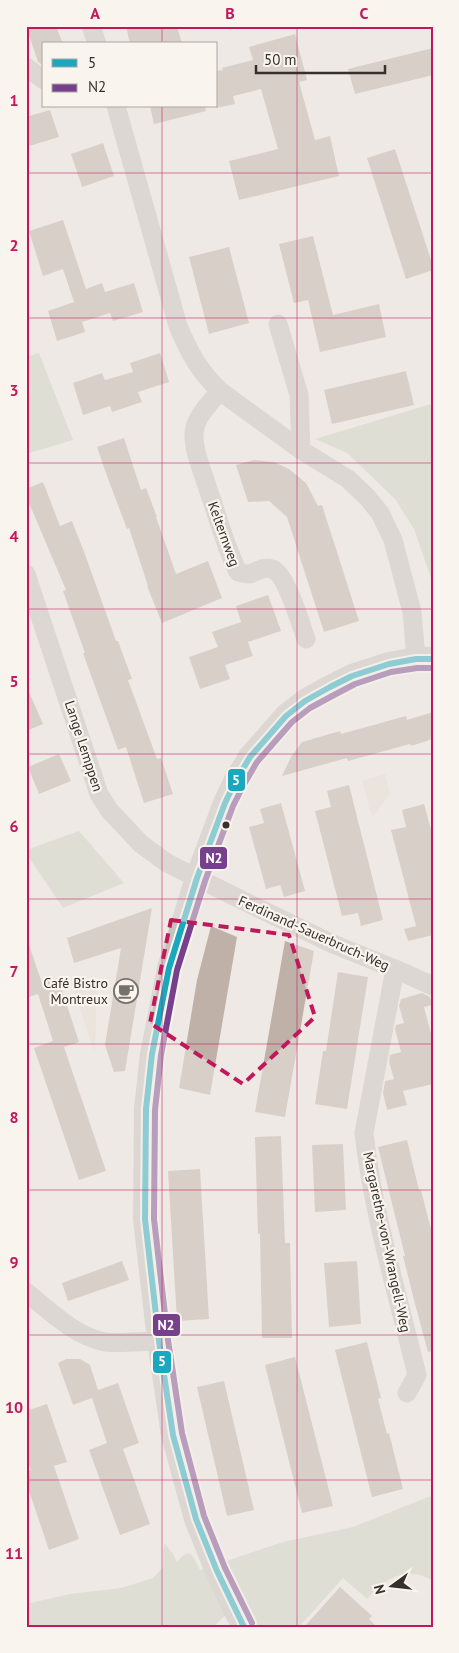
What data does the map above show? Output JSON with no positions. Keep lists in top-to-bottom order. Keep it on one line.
{"streets":{"street":["Kelternweg","Lange Lemppen","Ferdinand-Sauerbruch-Weg","Margarethe-von-Wrangell-Weg"]},"crossings":[["Lange Lemppen","Ferdinand-Sauerbruch-Weg"],["Ferdinand-Sauerbruch-Weg","Margarethe-von-Wrangell-Weg"]],"places":{"cafe":["Café Bistro Montreux"]},"lines":["transit line 5","transit line N2"],"legend":["5","N2"],"scale_bar":"50 m","north":"left","grid":{"columns":["A","B","C"],"rows":["1","2","3","4","5","6","7","8","9","10","11"]}}
